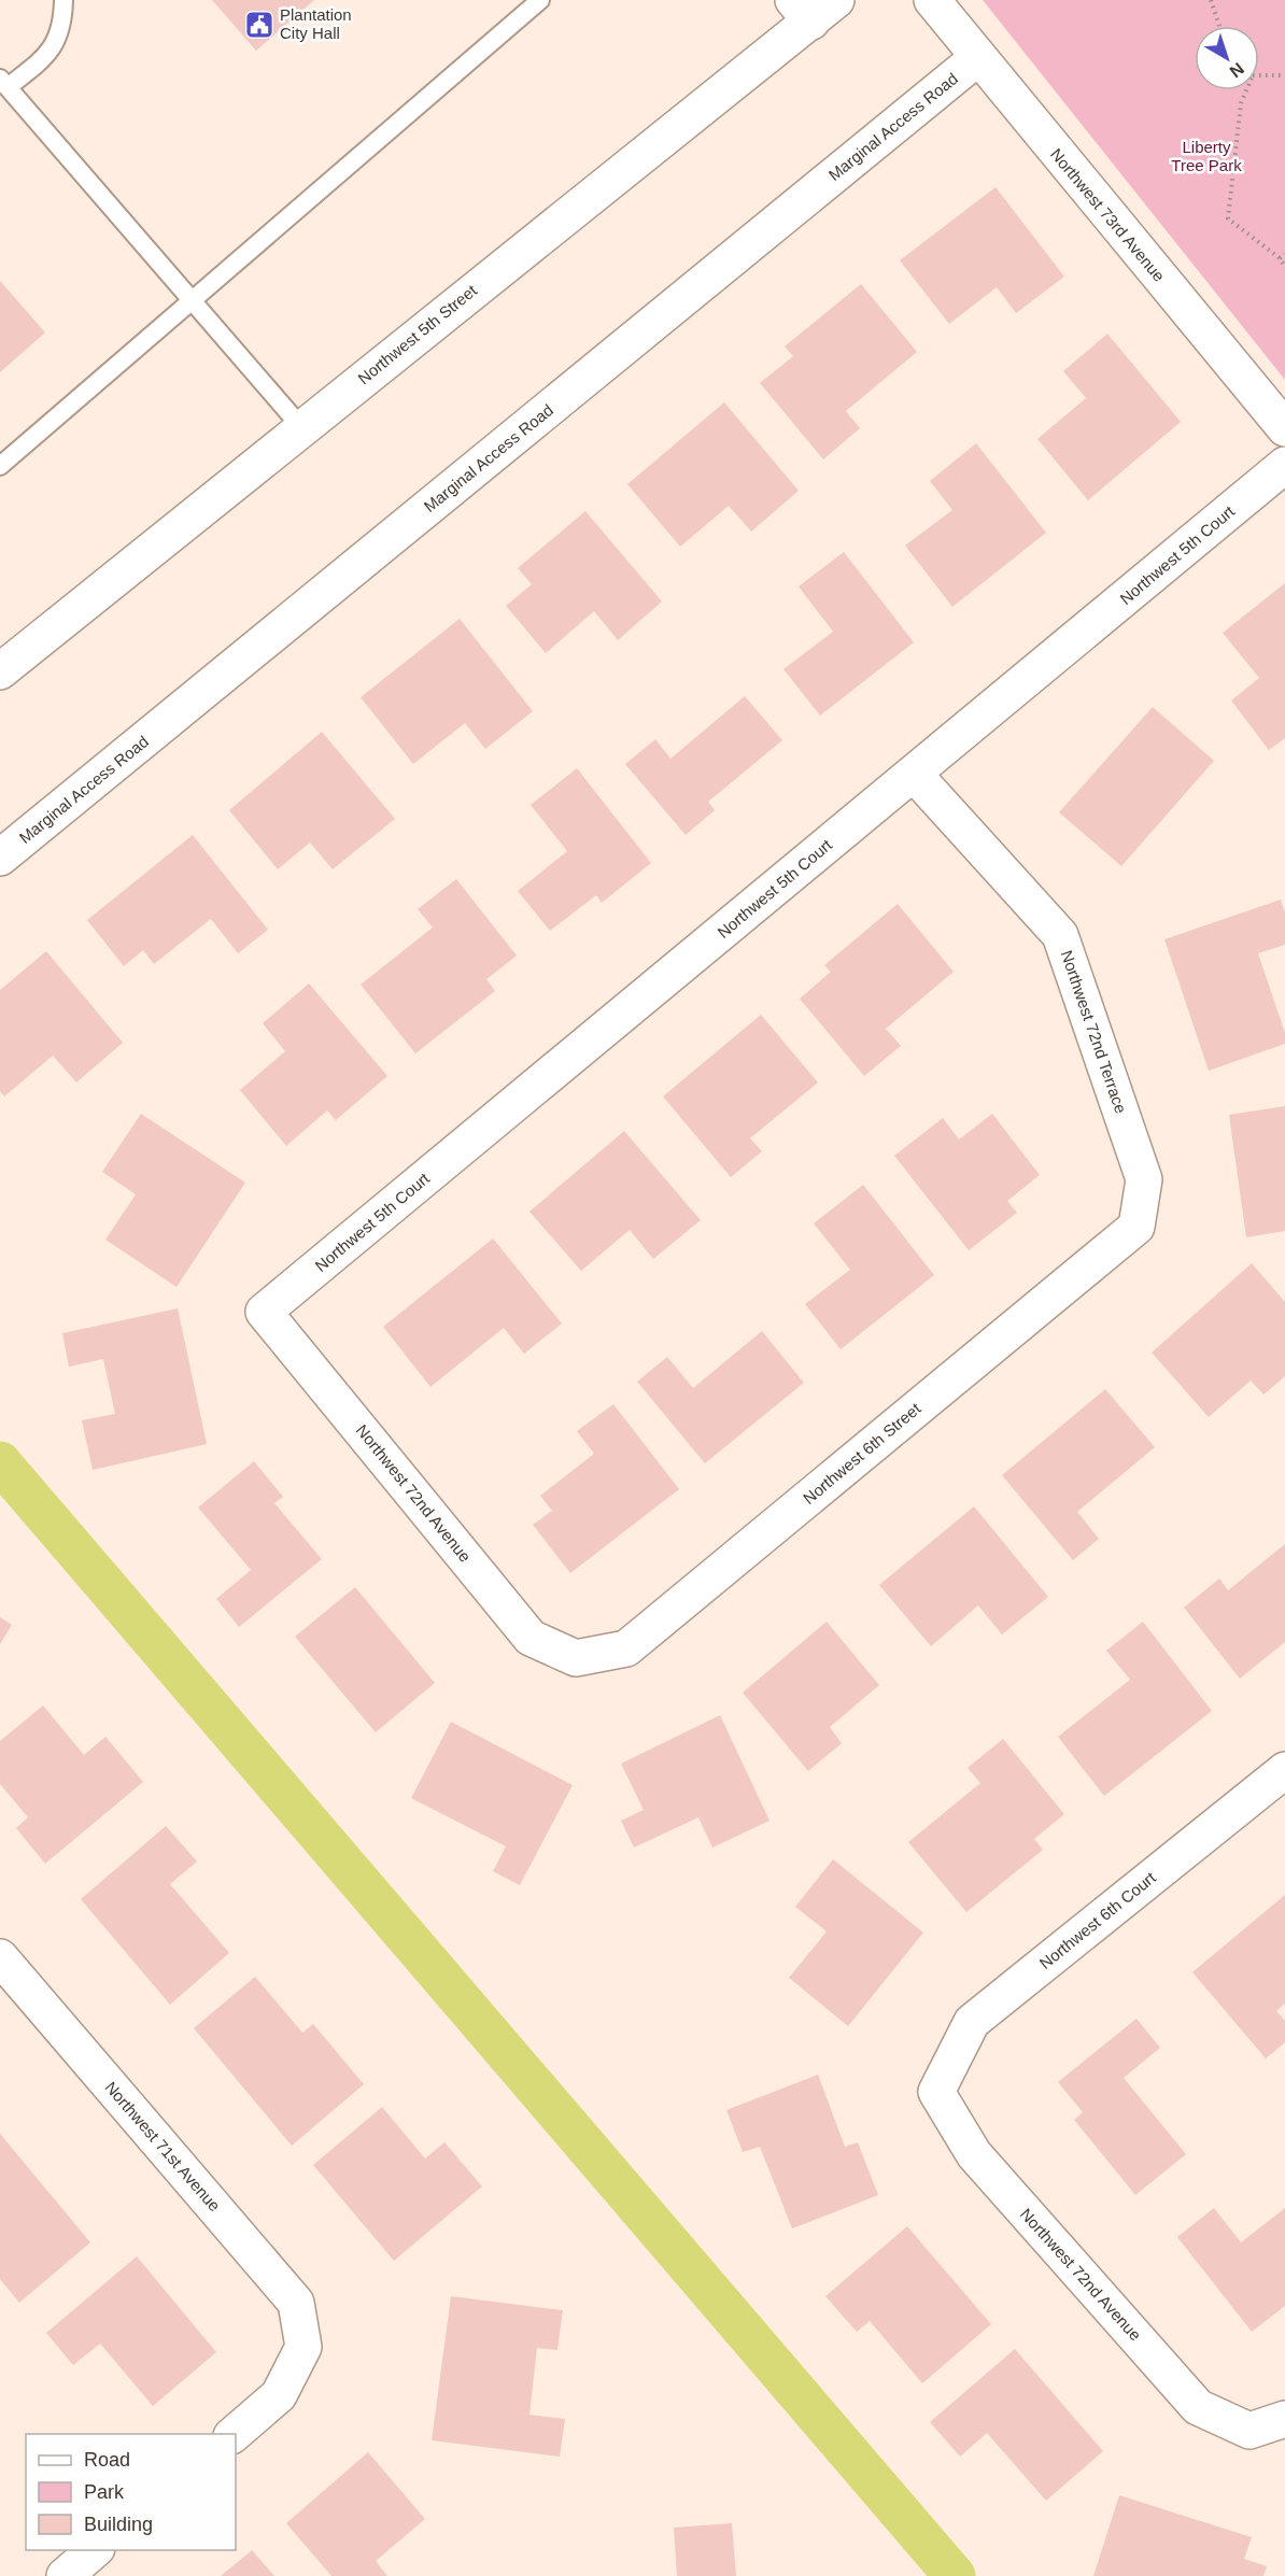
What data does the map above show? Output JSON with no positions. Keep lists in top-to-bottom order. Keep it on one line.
{"streets":{"street":["Marginal Access Road","Northwest 73rd Avenue","Northwest 5th Street","Northwest 5th Court","Northwest 72nd Terrace","Northwest 6th Street","Northwest 72nd Avenue","Northwest 6th Court","Northwest 71st Avenue"]},"crossings":[["Marginal Access Road","Northwest 73rd Avenue"],["Northwest 5th Court","Northwest 72nd Terrace"],["Northwest 5th Court","Northwest 72nd Avenue"],["Northwest 72nd Terrace","Northwest 6th Street"],["Northwest 6th Street","Northwest 72nd Avenue"],["Northwest 72nd Avenue","Northwest 6th Court"]],"parks":["Liberty Tree Park"],"places":{"public building":["Plantation City Hall"]},"legend":["Road","Park","Building"],"north":"bottom right"}
